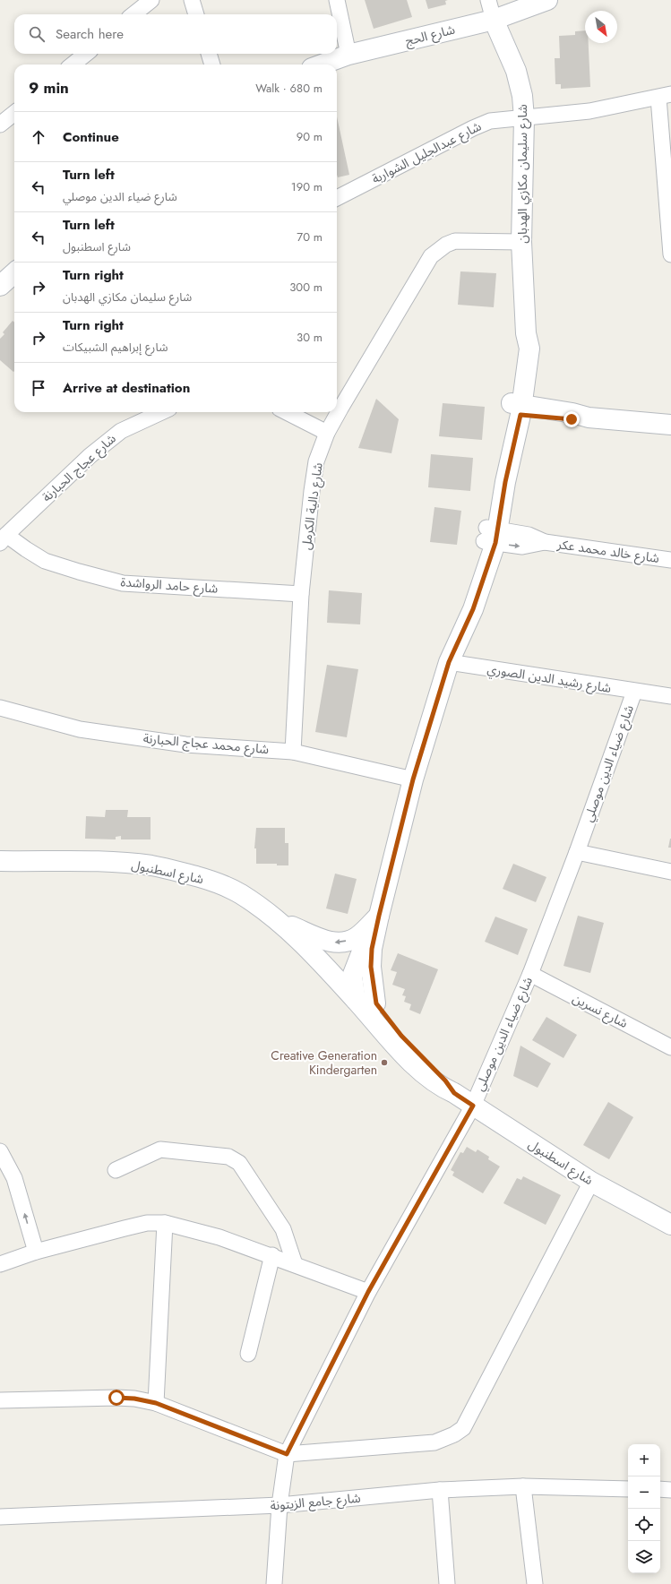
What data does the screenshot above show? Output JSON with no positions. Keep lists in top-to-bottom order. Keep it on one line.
{"streets":{"street":["شارع الحج","شارع عبدالجليل الشواربة","شارع سليمان مكازي الهدبان","شارع عجاج الحبارنة","شارع دالية الكرمل","شارع خالد محمد عكر","شارع حامد الرواشدة","شارع رشيد الدين الصوري","شارع محمد عجاج الحبارنة","شارع ضياء الدين موصلي","شارع اسطنبول","شارع نسرين","شارع جامع الزيتونة"]},"crossings":[["شارع الحج","شارع سليمان مكازي الهدبان"],["شارع عبدالجليل الشواربة","شارع سليمان مكازي الهدبان"],["شارع سليمان مكازي الهدبان","شارع دالية الكرمل"],["شارع سليمان مكازي الهدبان","شارع خالد محمد عكر"],["شارع سليمان مكازي الهدبان","شارع رشيد الدين الصوري"],["شارع سليمان مكازي الهدبان","شارع محمد عجاج الحبارنة"],["شارع سليمان مكازي الهدبان","شارع اسطنبول"],["شارع عجاج الحبارنة","شارع حامد الرواشدة"],["شارع دالية الكرمل","شارع حامد الرواشدة"],["شارع دالية الكرمل","شارع محمد عجاج الحبارنة"],["شارع رشيد الدين الصوري","شارع ضياء الدين موصلي"],["شارع ضياء الدين موصلي","شارع اسطنبول"],["شارع ضياء الدين موصلي","شارع نسرين"],["شارع ضياء الدين موصلي","شارع جامع الزيتونة"]],"places":["Creative Generation Kindergarten"],"north":"bottom right","page":{"search":"Search here","heading":["9 min","Walk · 680 m"],"list":[["Continue","90 m"],["Turn left","شارع ضياء الدين موصلي","190 m"],["Turn left","شارع اسطنبول","70 m"],["Turn right","شارع سليمان مكازي الهدبان","300 m"],["Turn right","شارع إبراهيم الشبيكات","30 m"],"Arrive at destination"],"map_buttons":["+","−"]}}
